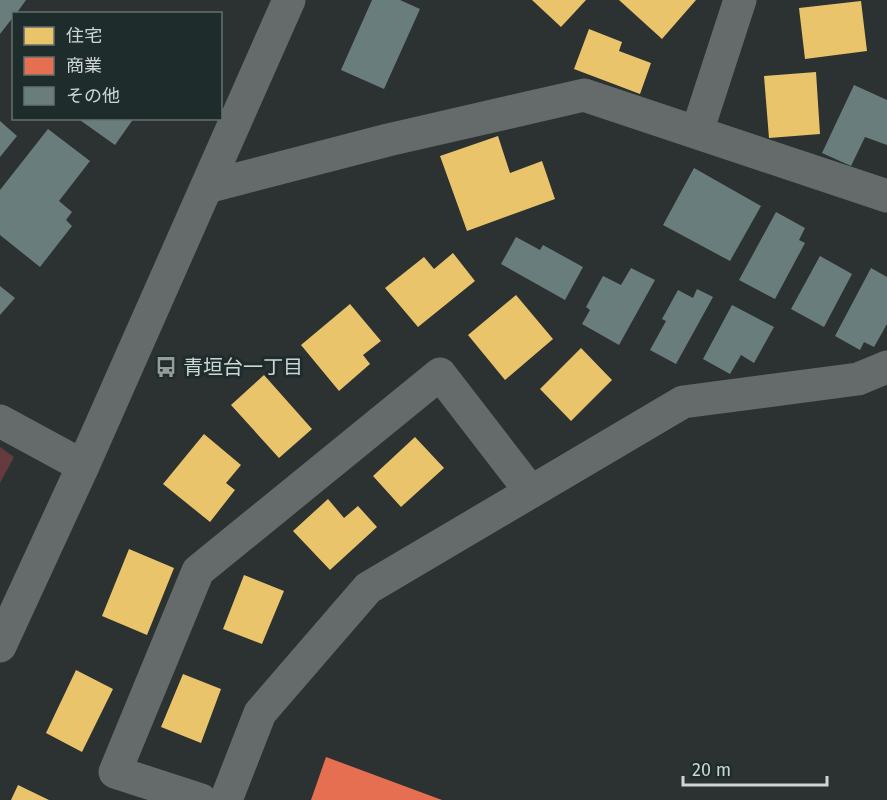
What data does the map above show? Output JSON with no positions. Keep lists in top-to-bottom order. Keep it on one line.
{"places":{"bus stop":["青垣台一丁目"]},"legend":["住宅","商業","その他"],"scale_bar":"20 m"}
